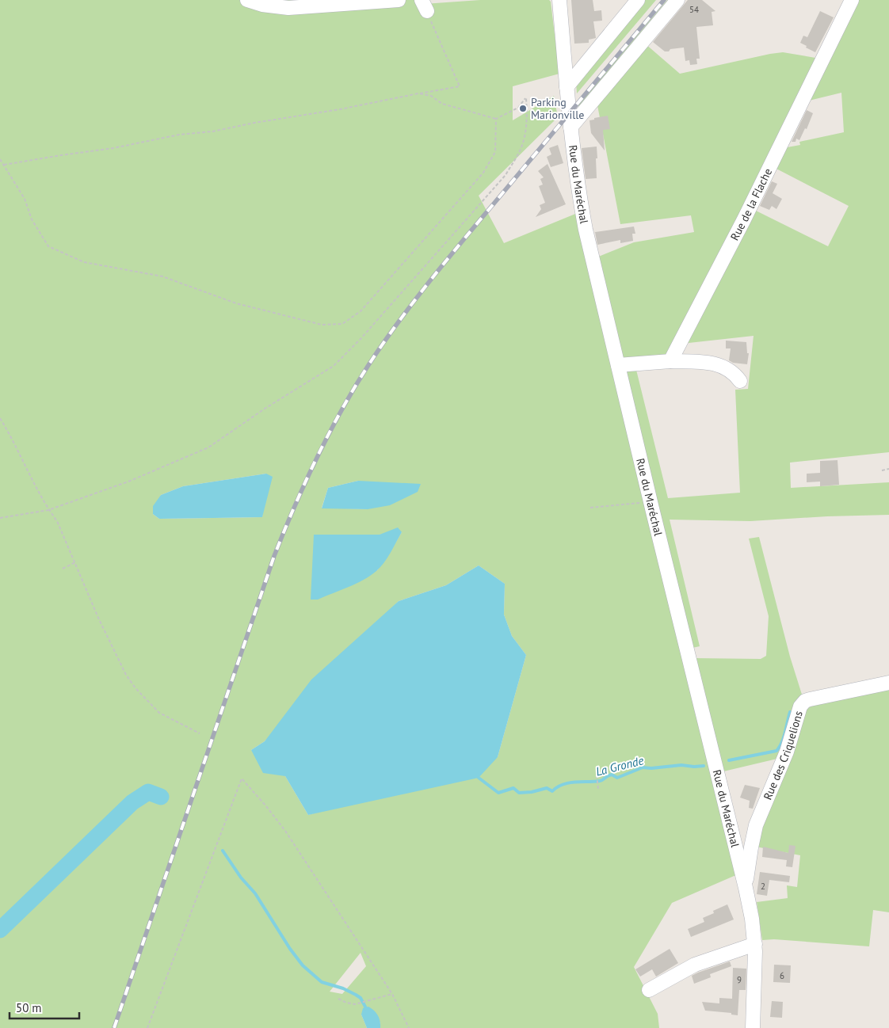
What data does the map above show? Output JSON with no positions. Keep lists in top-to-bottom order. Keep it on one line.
{"streets":{"street":["Rue du Maréchal","Rue de la Flache","Rue des Criquelions"]},"crossings":[["Rue du Maréchal","Rue des Criquelions"]],"water":["La Gronde"],"places":["Parking Marionville"],"house_numbers":["54","2","6","9"],"scale_bar":"50 m"}
